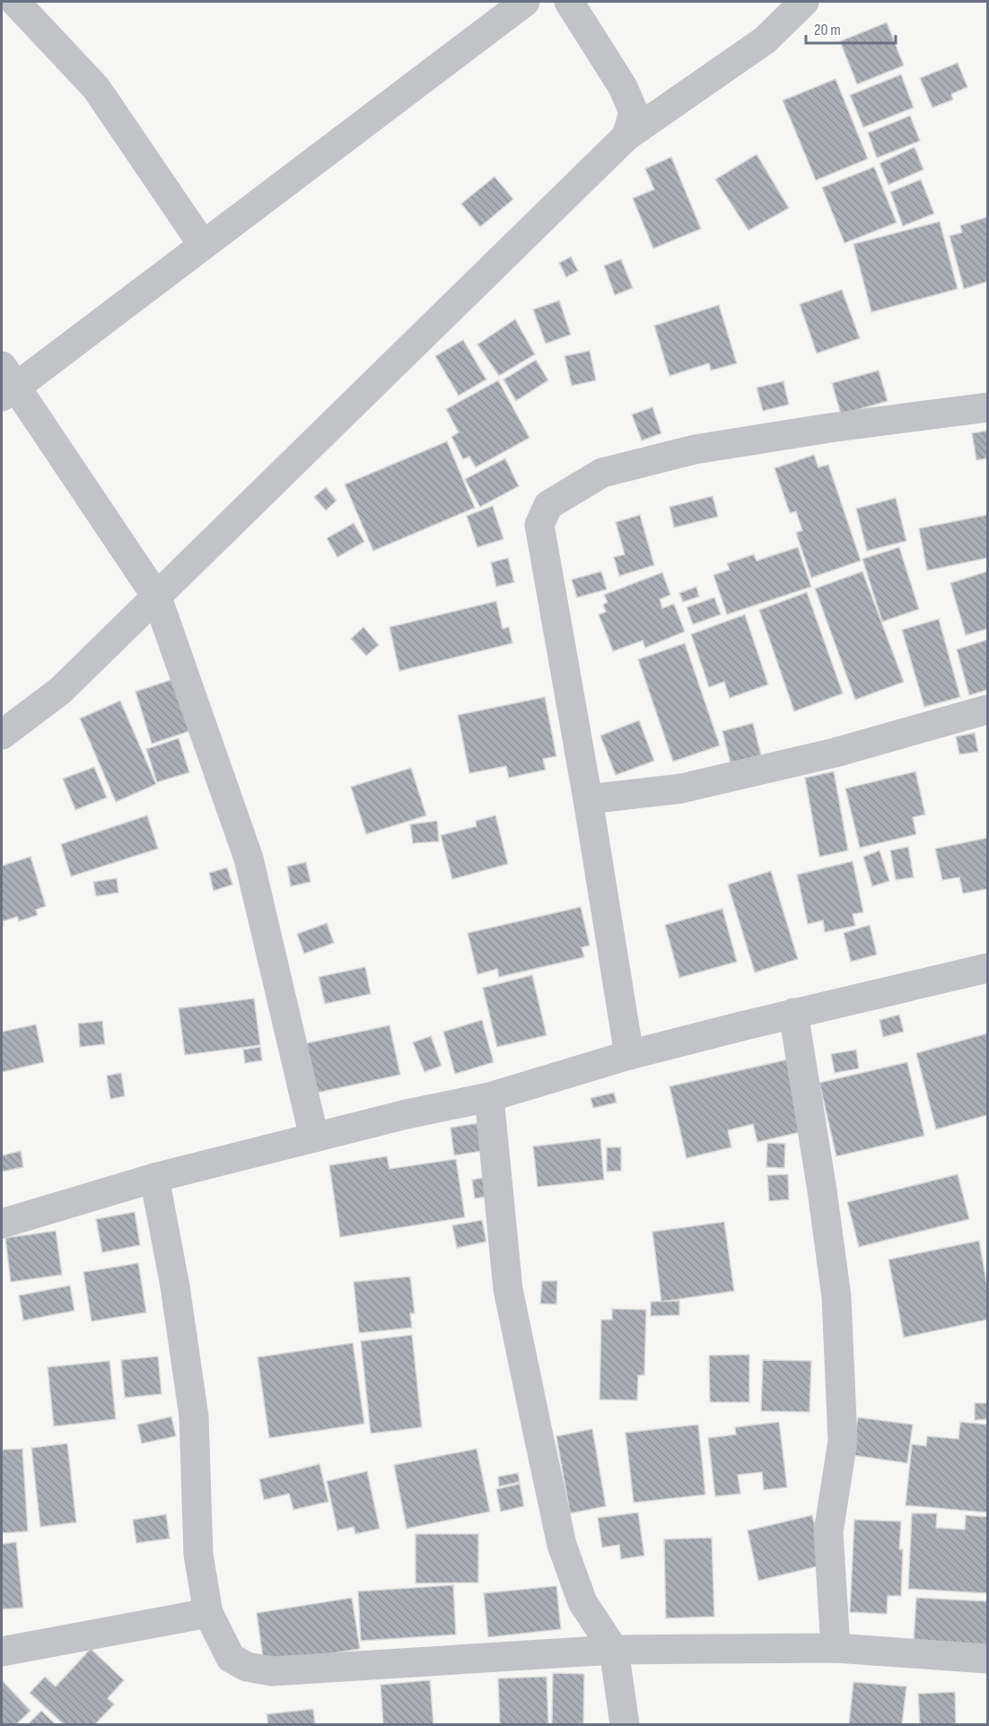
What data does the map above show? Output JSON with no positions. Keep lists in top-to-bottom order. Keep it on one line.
{"scale_bar":"20 m"}
